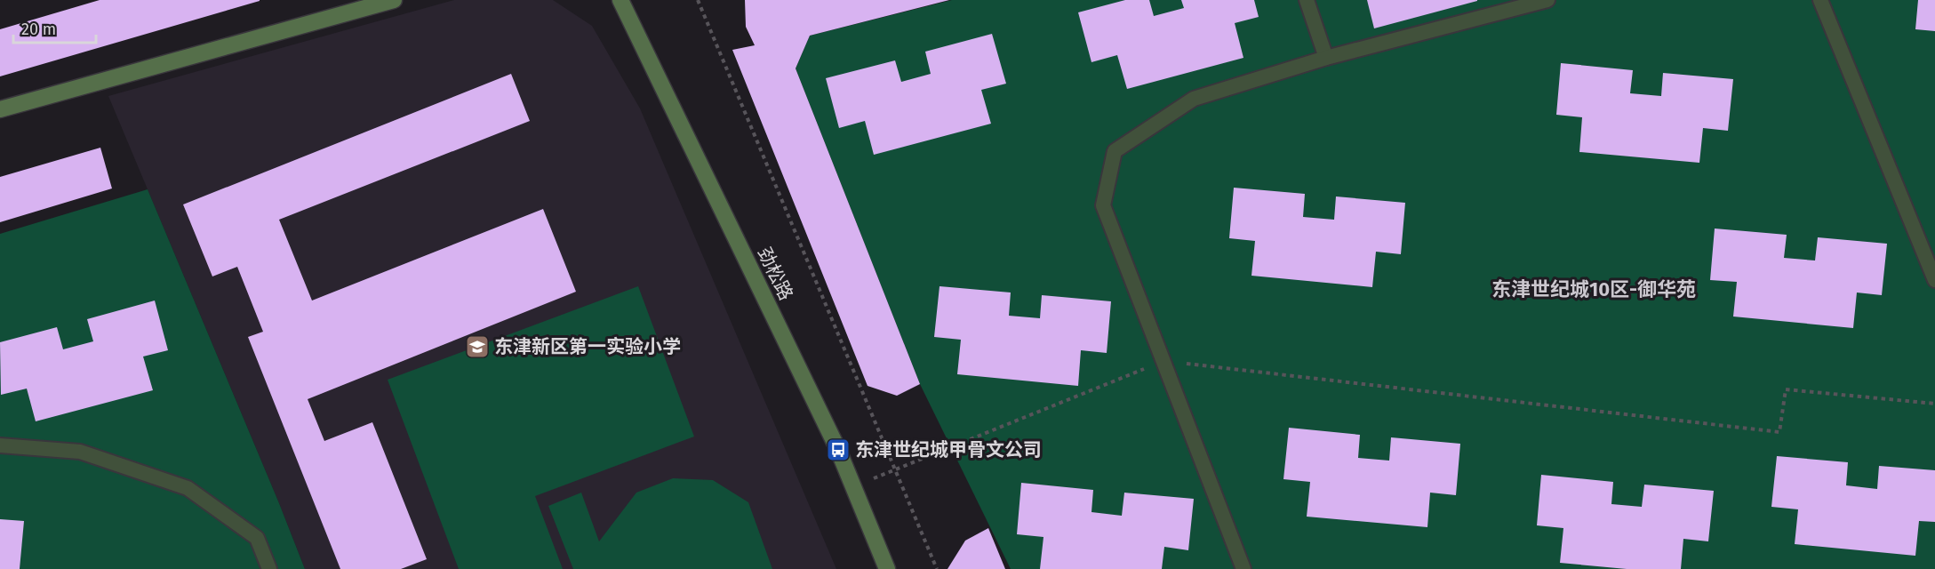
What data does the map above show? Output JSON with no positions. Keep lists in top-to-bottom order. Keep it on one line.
{"streets":{"street":["劲松路"]},"districts":["东津世纪城10区-御华苑"],"places":{"school or university":["东津新区第一实验小学"],"bus stop":["东津世纪城甲骨文公司"]},"scale_bar":"20 m"}
